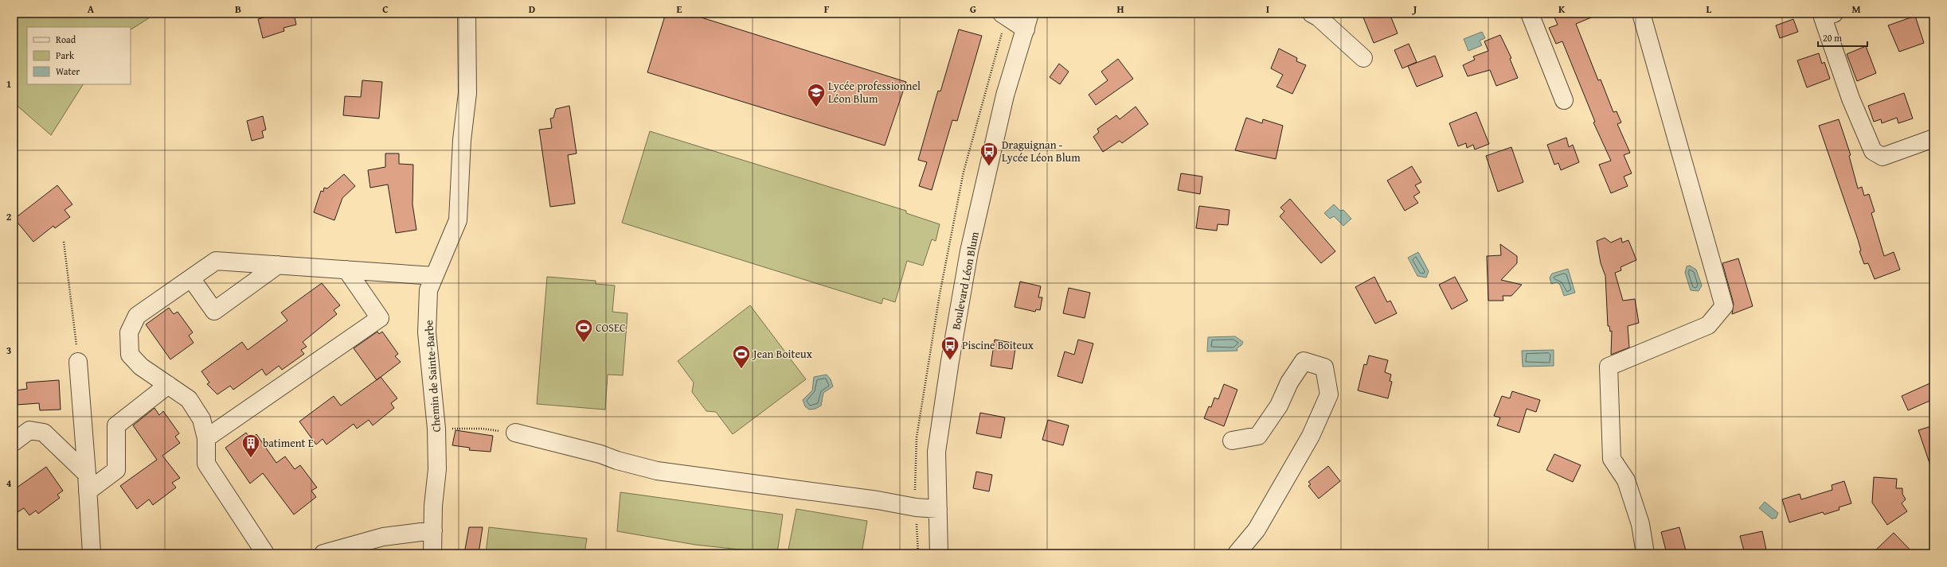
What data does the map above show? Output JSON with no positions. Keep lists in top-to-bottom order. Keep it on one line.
{"streets":{"street":["Boulevard Léon Blum","Chemin de Sainte-Barbe"]},"places":{"school or university":["Lycée professionnel Léon Blum"],"bus stop":["Draguignan - Lycée Léon Blum","Piscine Boiteux"],"sports":["COSEC","Jean Boiteux"],"building":["batiment E"]},"legend":["Road","Park","Water"],"scale_bar":"20 m","grid":{"columns":["A","B","C","D","E","F","G","H","I","J","K","L","M"],"rows":["1","2","3","4"]}}
